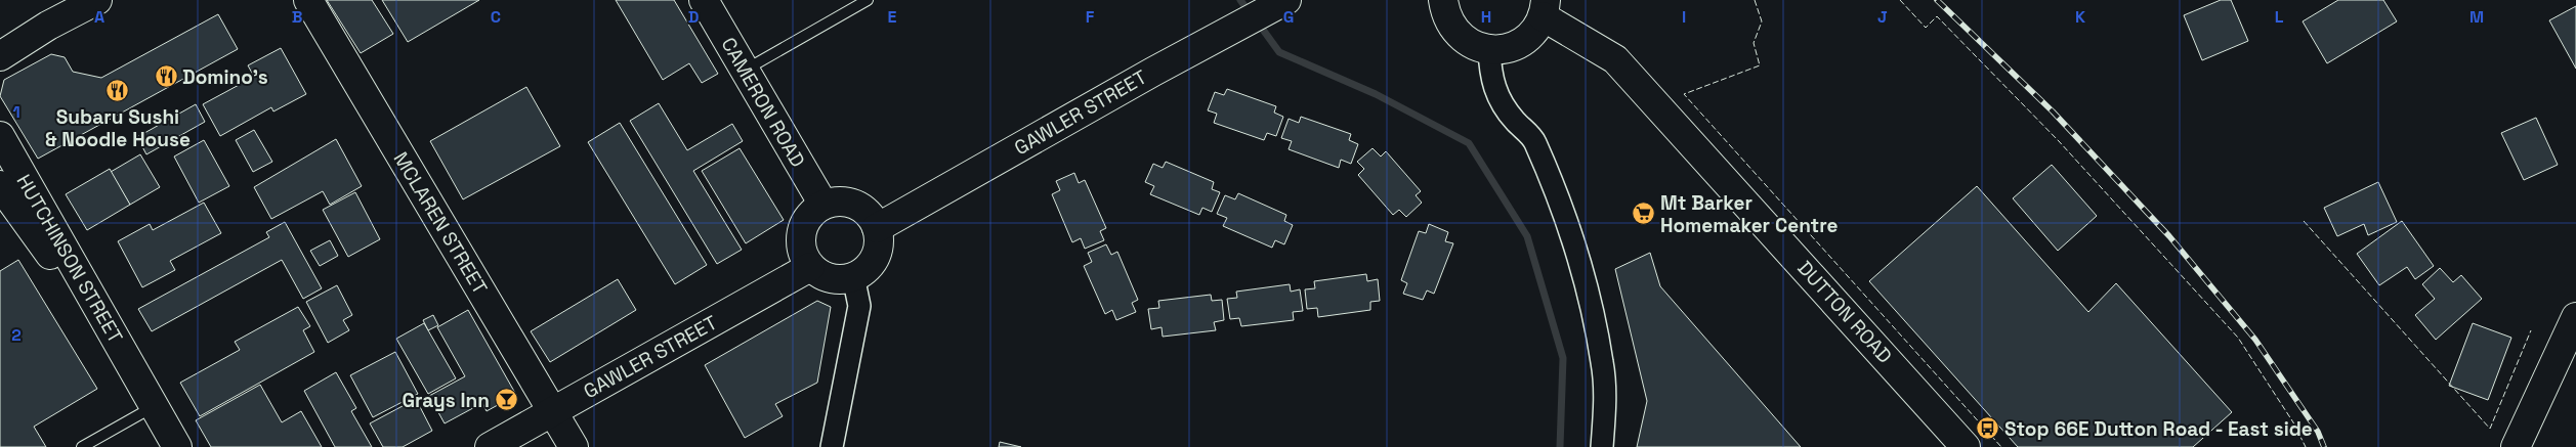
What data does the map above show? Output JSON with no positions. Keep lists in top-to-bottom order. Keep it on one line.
{"streets":{"street":["CAMERON ROAD","GAWLER STREET","MCLAREN STREET","HUTCHINSON STREET","DUTTON ROAD"]},"crossings":[["CAMERON ROAD","GAWLER STREET"],["GAWLER STREET","MCLAREN STREET"]],"places":{"restaurant":["Domino's","Subaru Sushi & Noodle House"],"supermarket":["Mt Barker Homemaker Centre"],"bar":["Grays Inn"],"bus stop":["Stop 66E Dutton Road - East side"]},"grid":{"columns":["A","B","C","D","E","F","G","H","I","J","K","L","M"],"rows":["1","2"]}}
